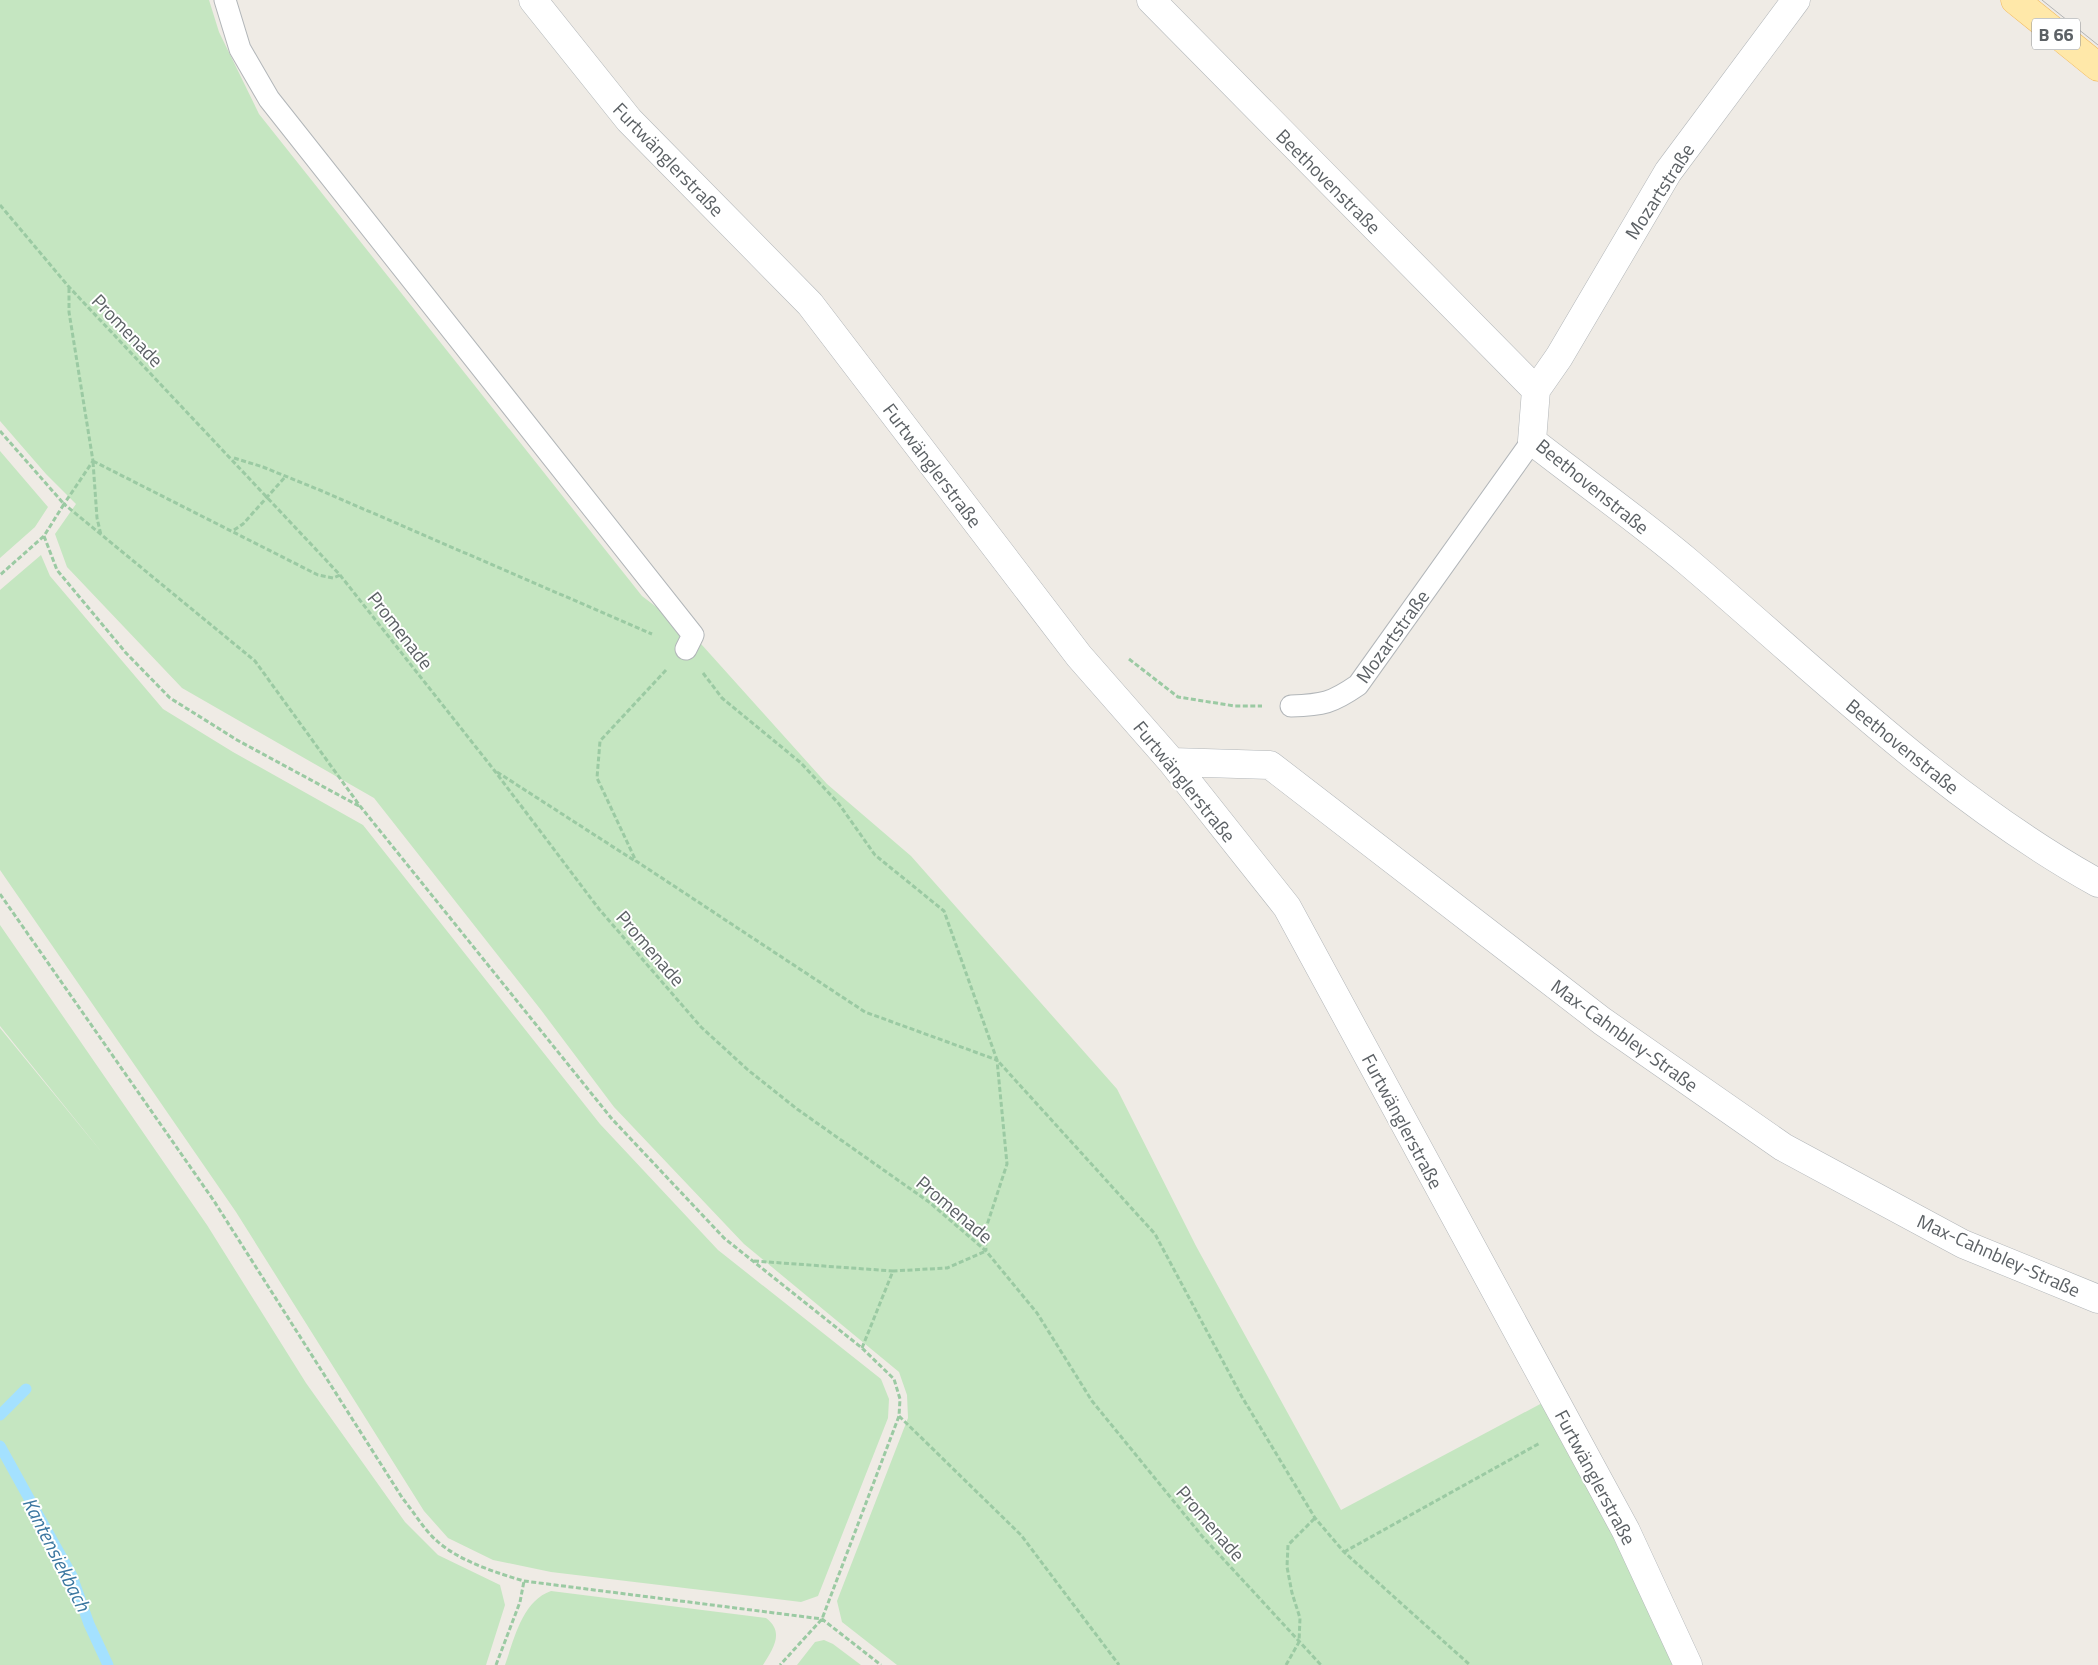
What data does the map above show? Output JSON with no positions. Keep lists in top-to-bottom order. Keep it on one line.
{"streets":{"main road":["B 66"],"street":["Furtwänglerstraße","Beethovenstraße","Mozartstraße","Max-Cahnbley-Straße"],"path":["Promenade"]},"crossings":[["Furtwänglerstraße","Max-Cahnbley-Straße"],["Beethovenstraße","Mozartstraße"]],"water":["Kantensiekbach"]}
